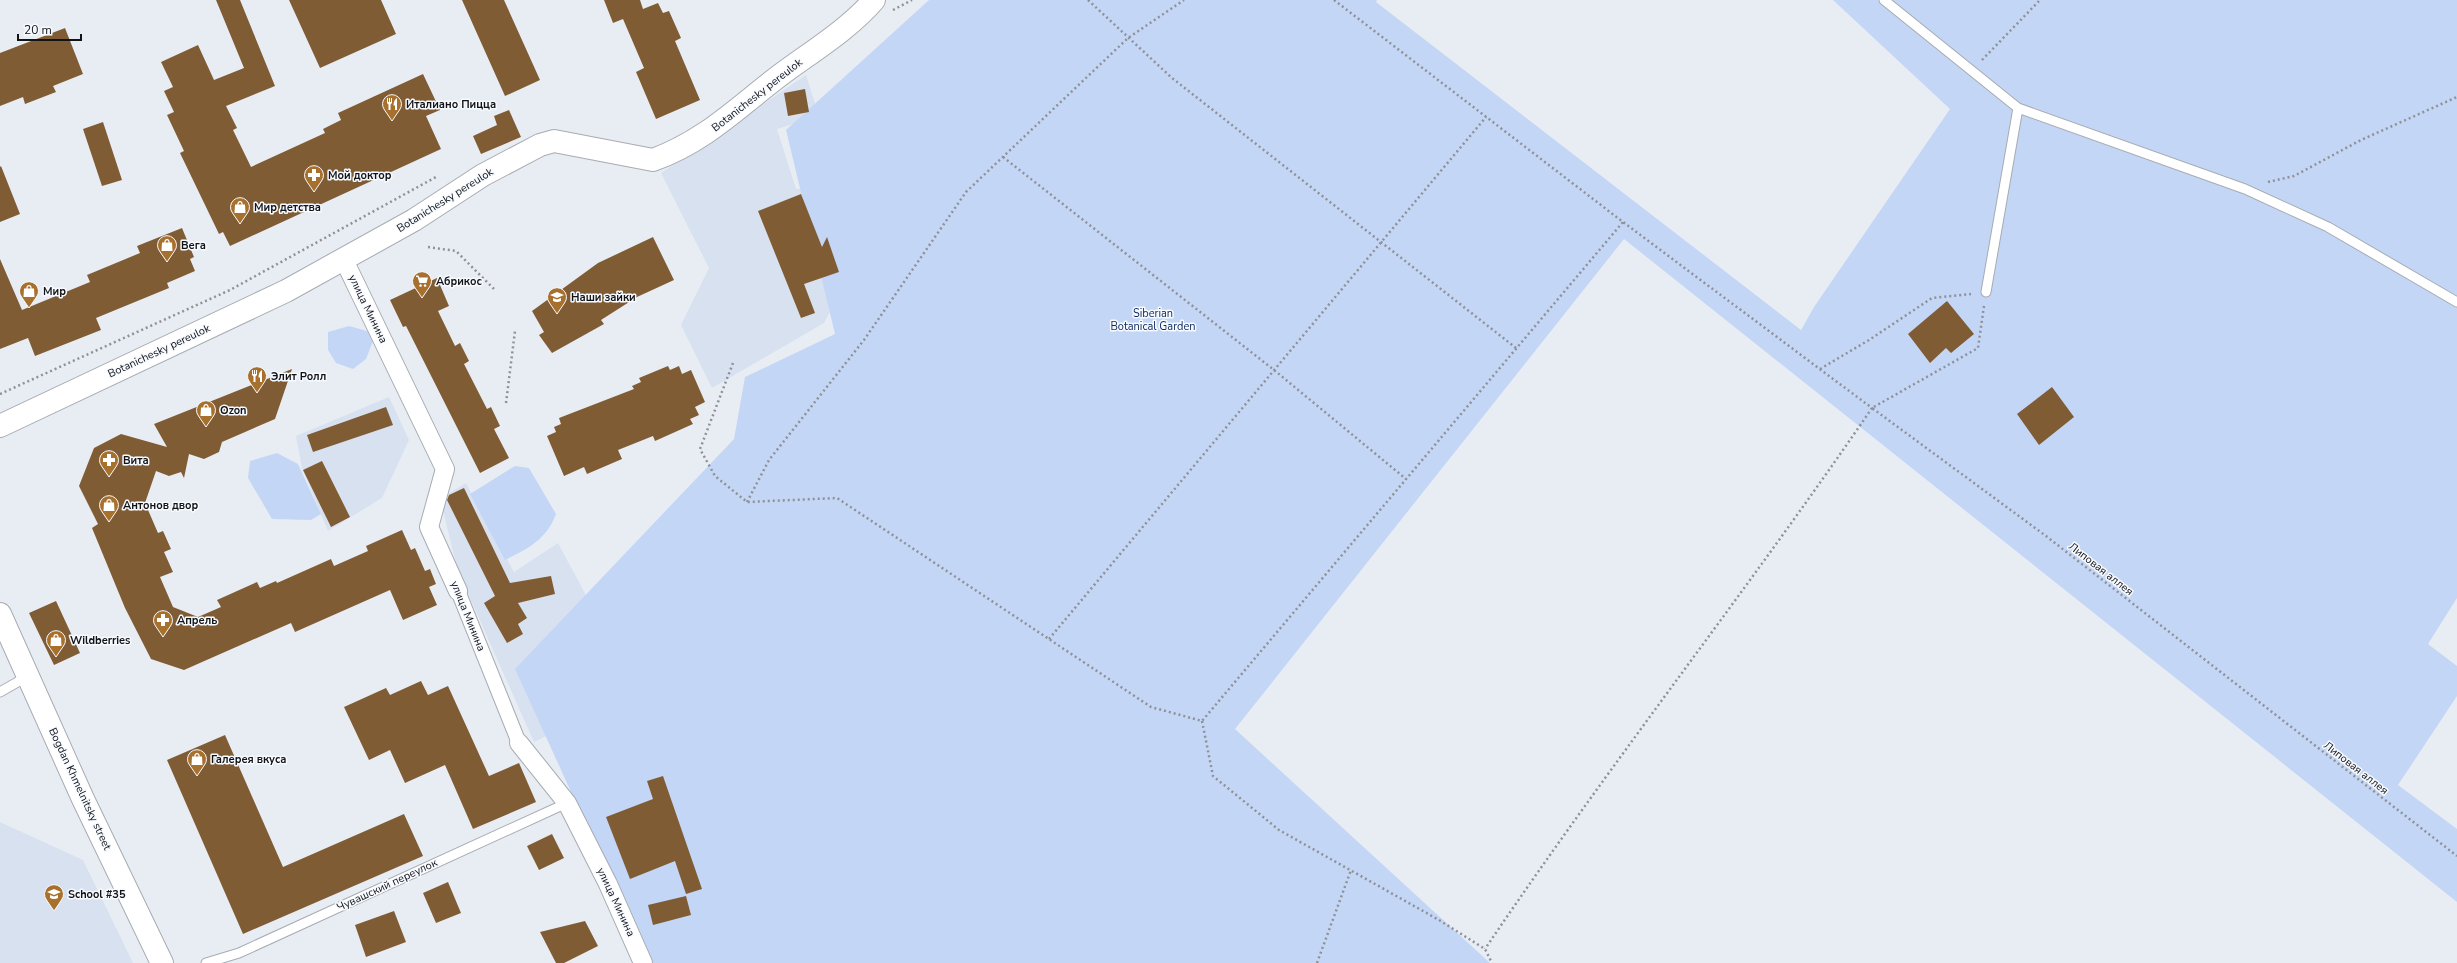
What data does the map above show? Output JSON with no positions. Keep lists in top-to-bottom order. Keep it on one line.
{"streets":{"street":["Botanichesky pereulok","улица Минина","Bogdan Khmelnitsky street"],"lane":["Чувашский переулок"],"path":["Липовая аллея"]},"crossings":[["Botanichesky pereulok","улица Минина"],["улица Минина","Чувашский переулок"]],"parks":["Siberian Botanical Garden"],"places":{"restaurant":["Италиано Пицца","Элит Ролл"],"pharmacy":["Мой доктор","Вита","Апрель"],"shop":["Мир детства","Вега","Мир","Ozon","Антонов двор","Wildberries","Галерея вкуса"],"supermarket":["Абрикос"],"school or university":["Наши зайки","School #35"]},"scale_bar":"20 m"}
